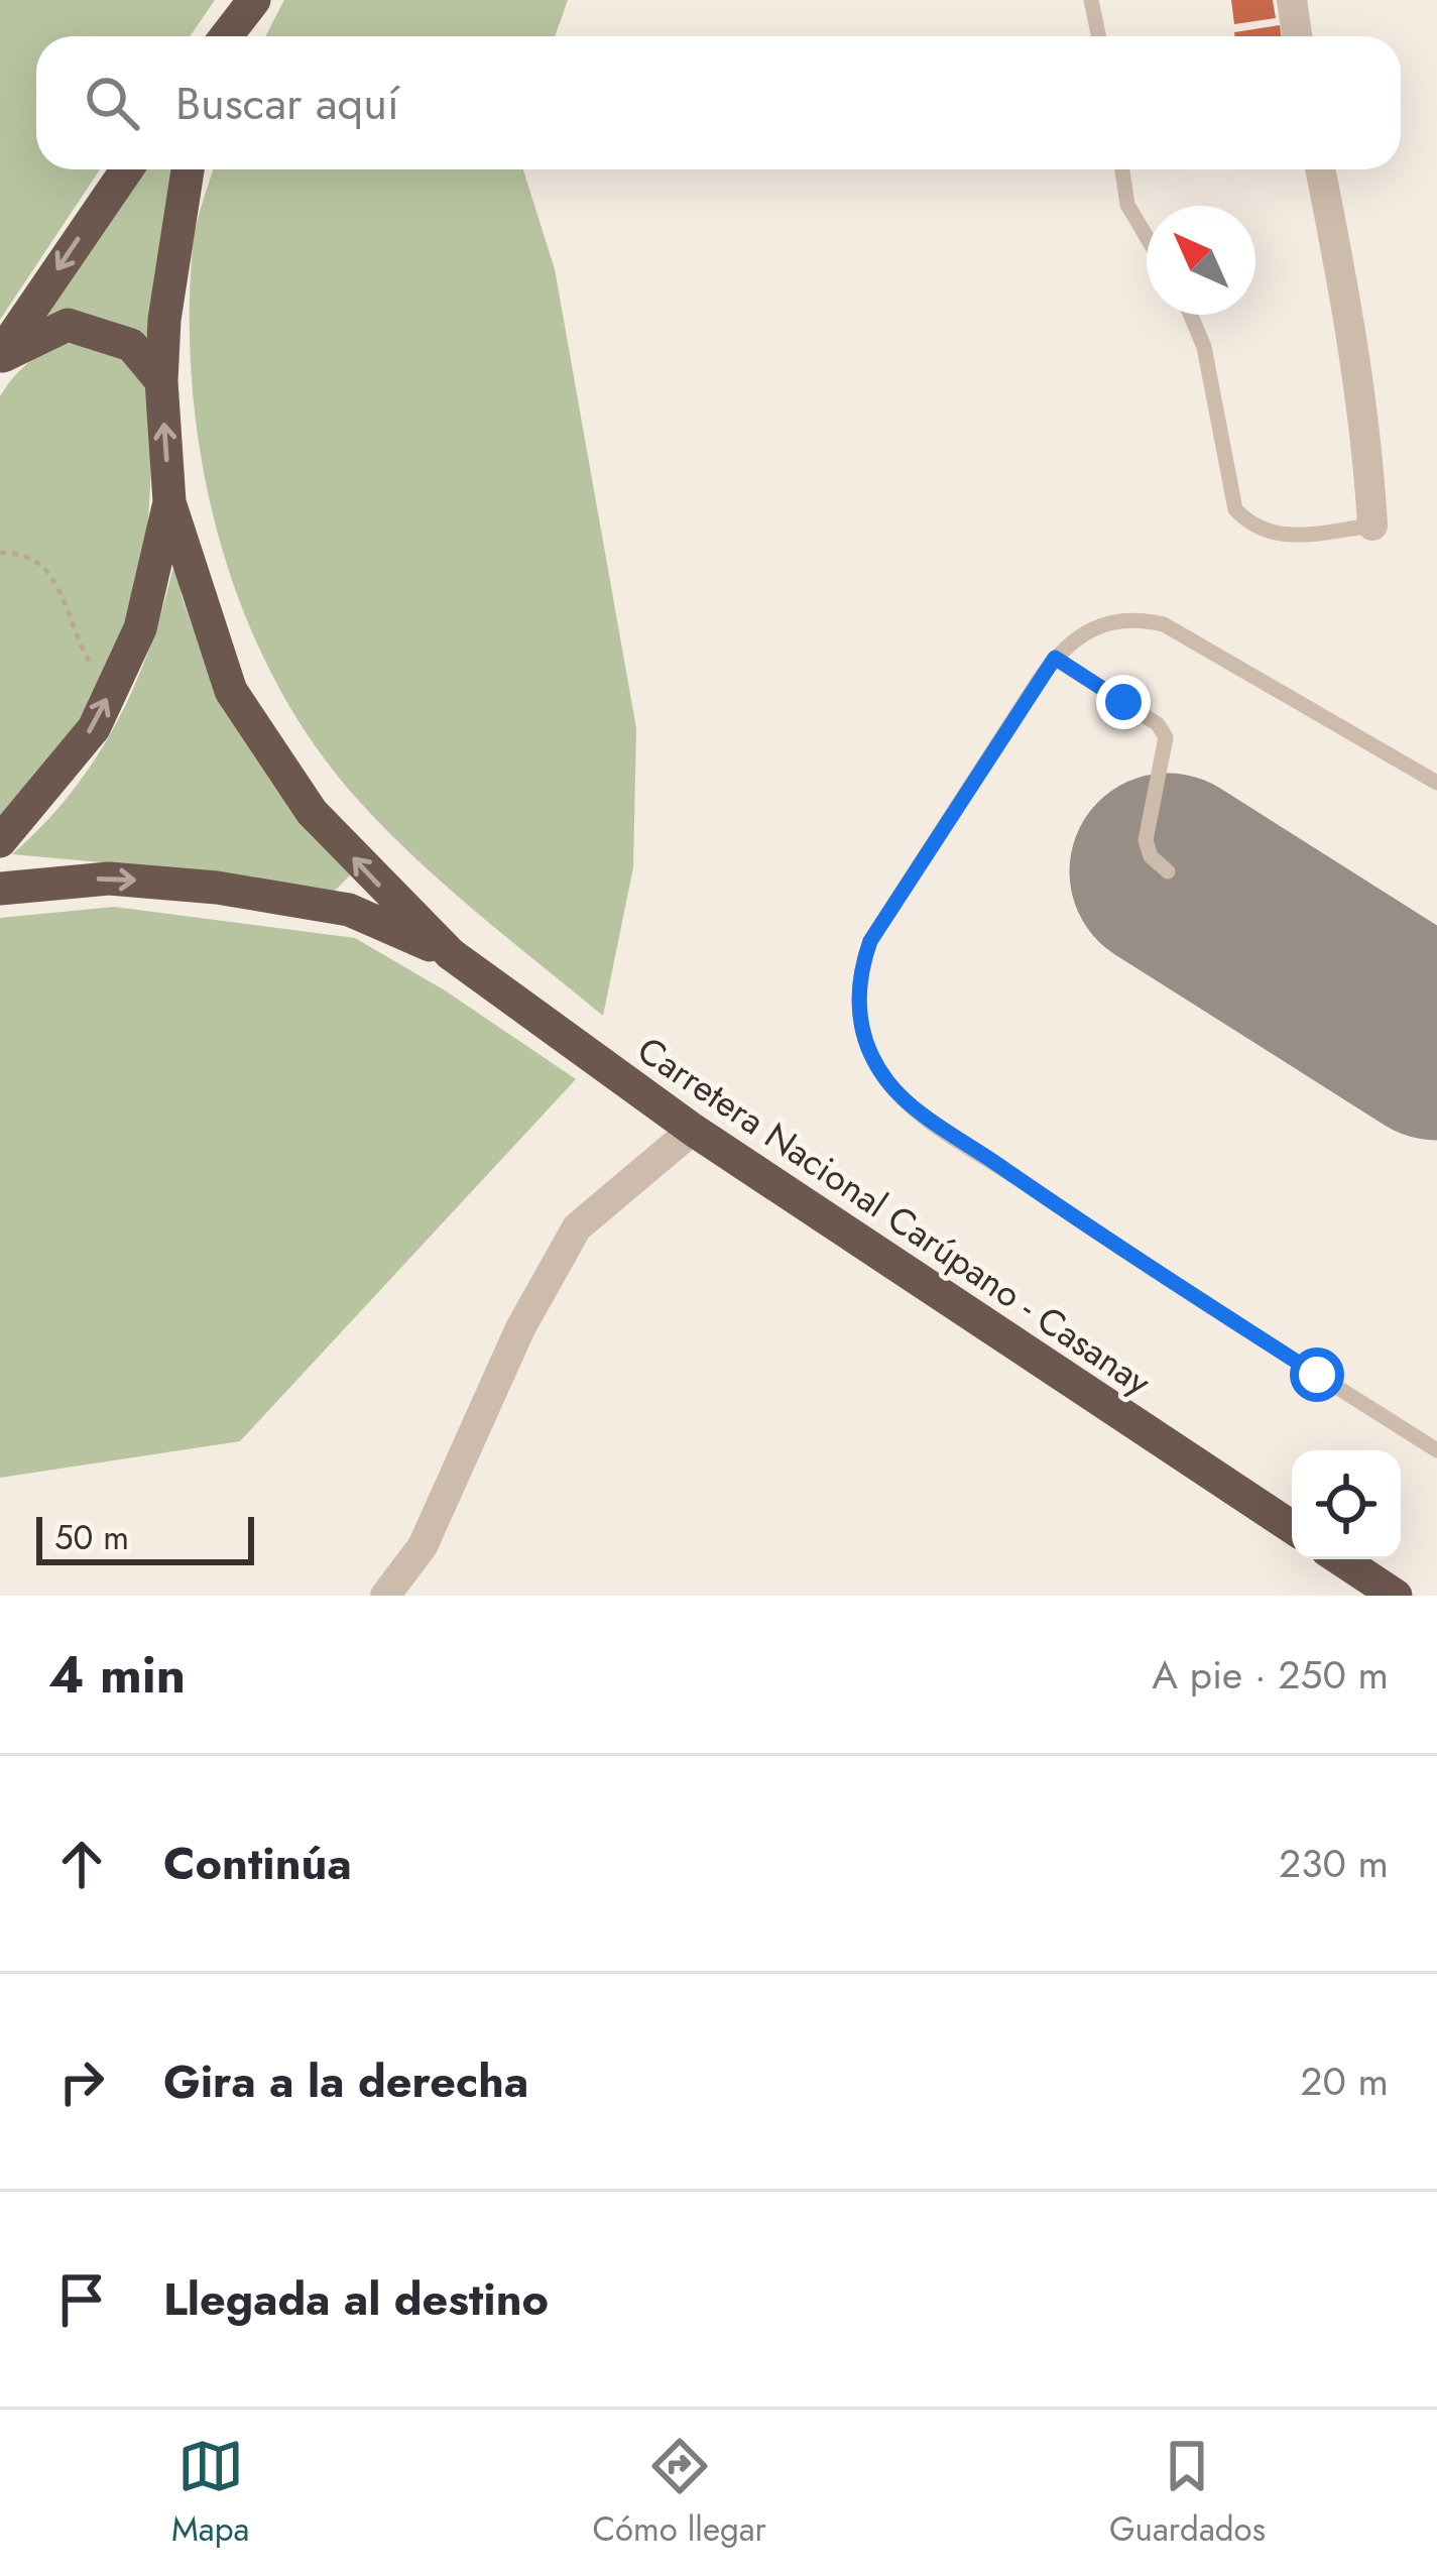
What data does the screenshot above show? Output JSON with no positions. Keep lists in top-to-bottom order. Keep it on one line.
{"streets":{"highway":["Carretera Nacional Carúpano - Casanay"]},"scale_bar":"50 m","north":"top left","page":{"search":"Buscar aquí","scale":"50 m","heading":["4 min","A pie · 250 m"],"list":[["Continúa","230 m"],["Gira a la derecha","20 m"],"Llegada al destino"],"nav":["Mapa","Cómo llegar","Guardados"]}}
